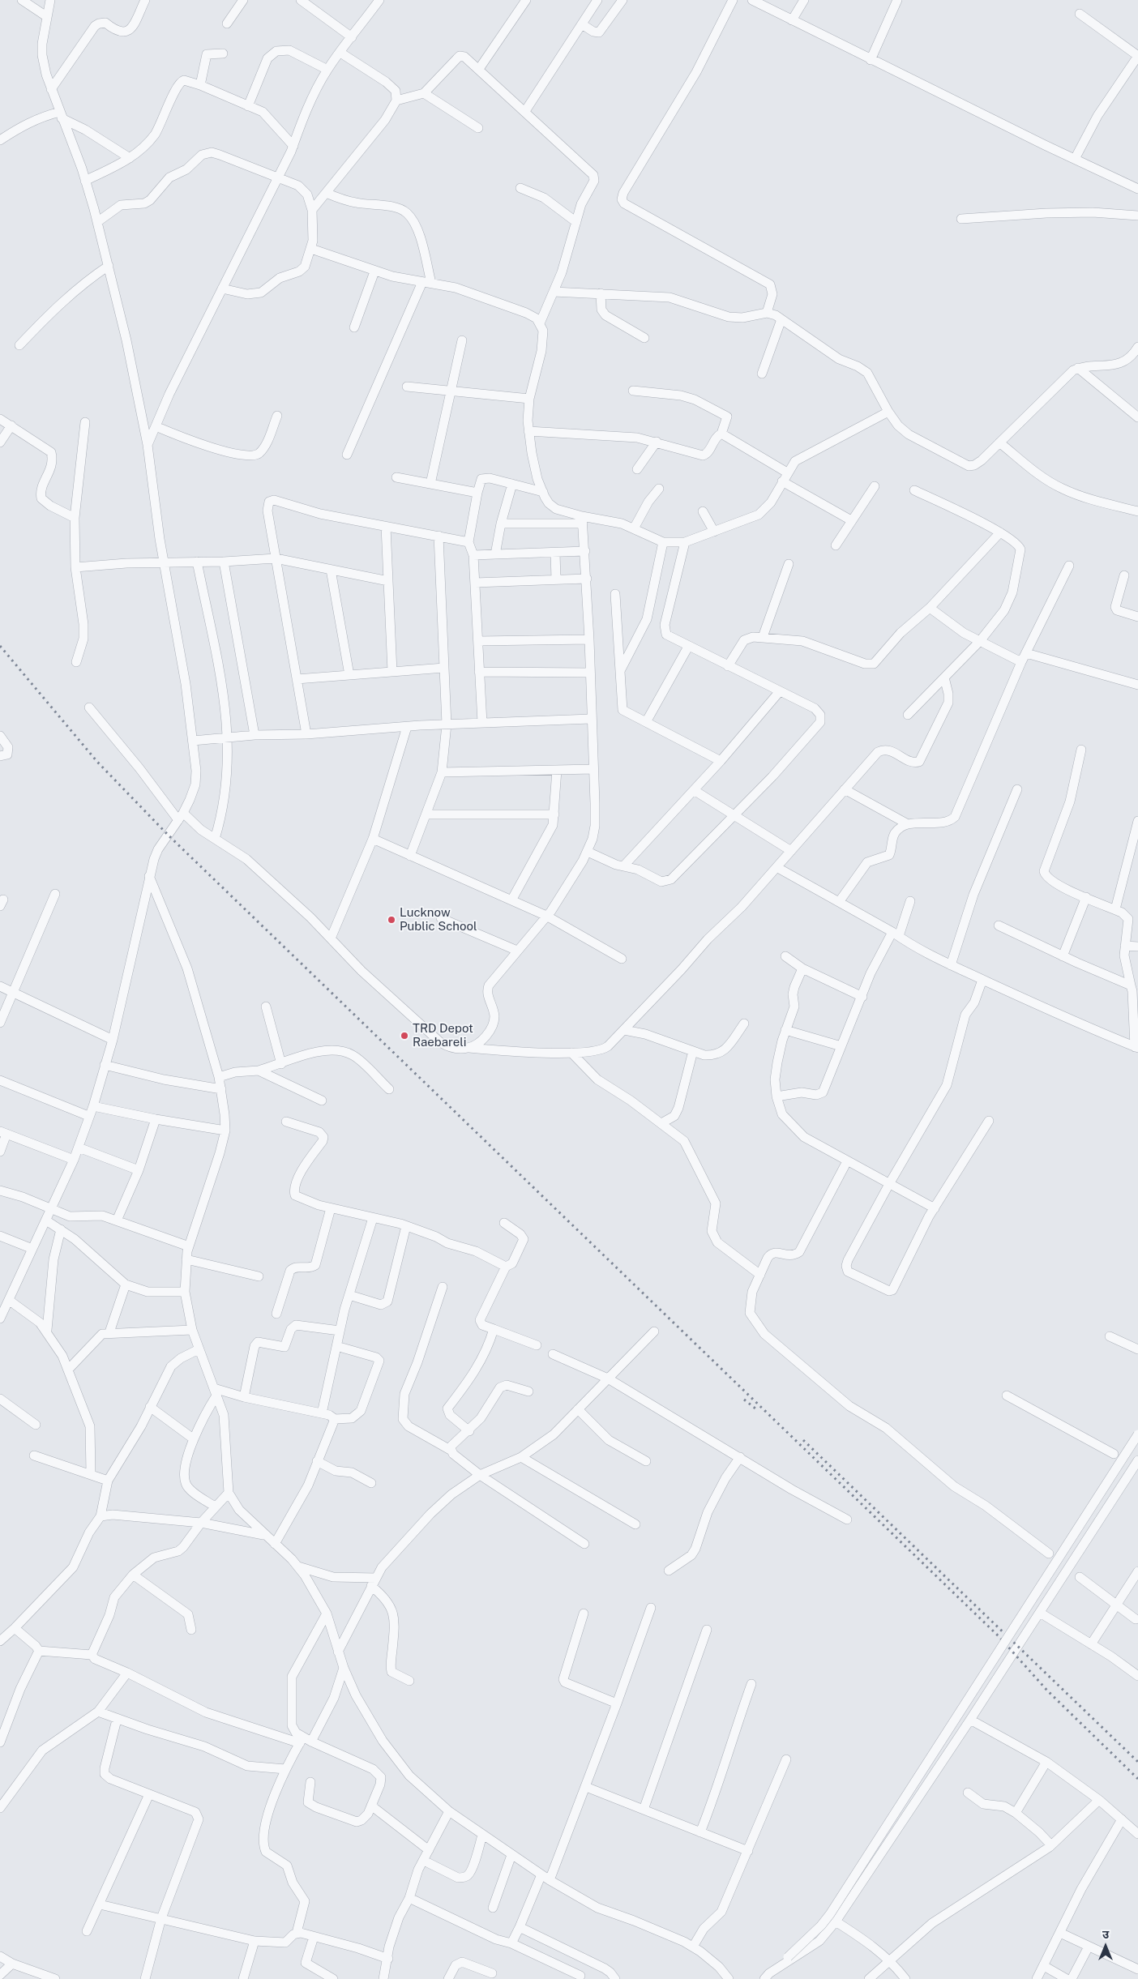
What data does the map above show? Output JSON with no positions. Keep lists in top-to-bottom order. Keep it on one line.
{"places":["Lucknow Public School","TRD Depot Raebareli"],"north":"top"}
